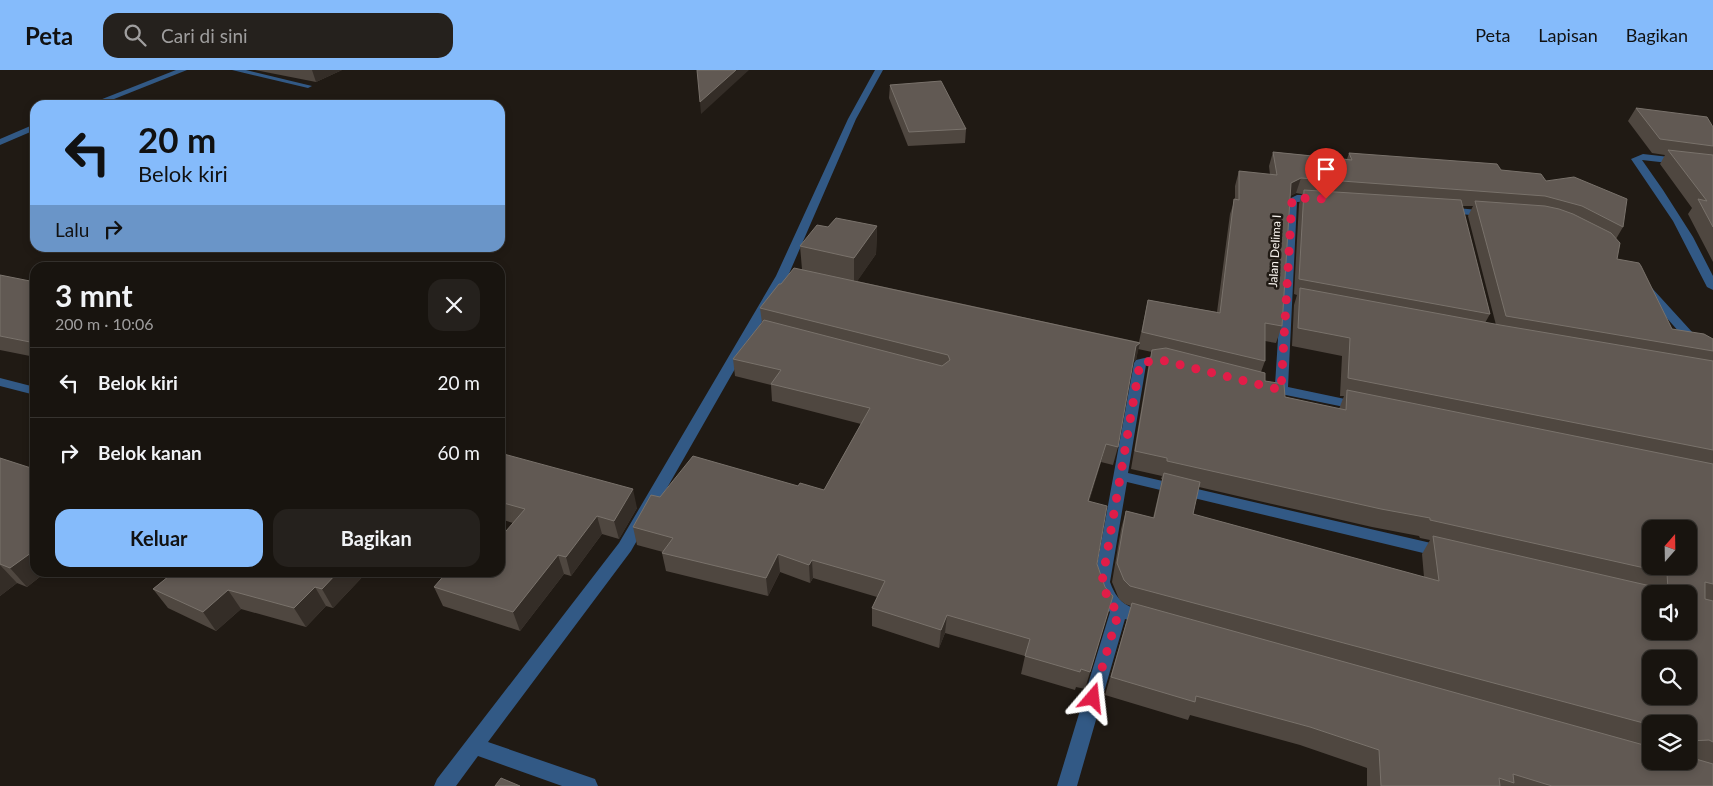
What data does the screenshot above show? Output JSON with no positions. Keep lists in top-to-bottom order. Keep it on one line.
{"streets":{"street":["Jalan Delima I"]},"north":"top","page":{"header":"Peta","search":"Cari di sini","nav":["Peta","Lapisan","Bagikan"],"turn":["20 m","Belok kiri"],"then":"Lalu","heading":["3 mnt","200 m · 10:06"],"list":[{"name":"Belok kiri","value":"20 m"},{"name":"Belok kanan","value":"60 m"}],"buttons":["Keluar","Bagikan"]}}
